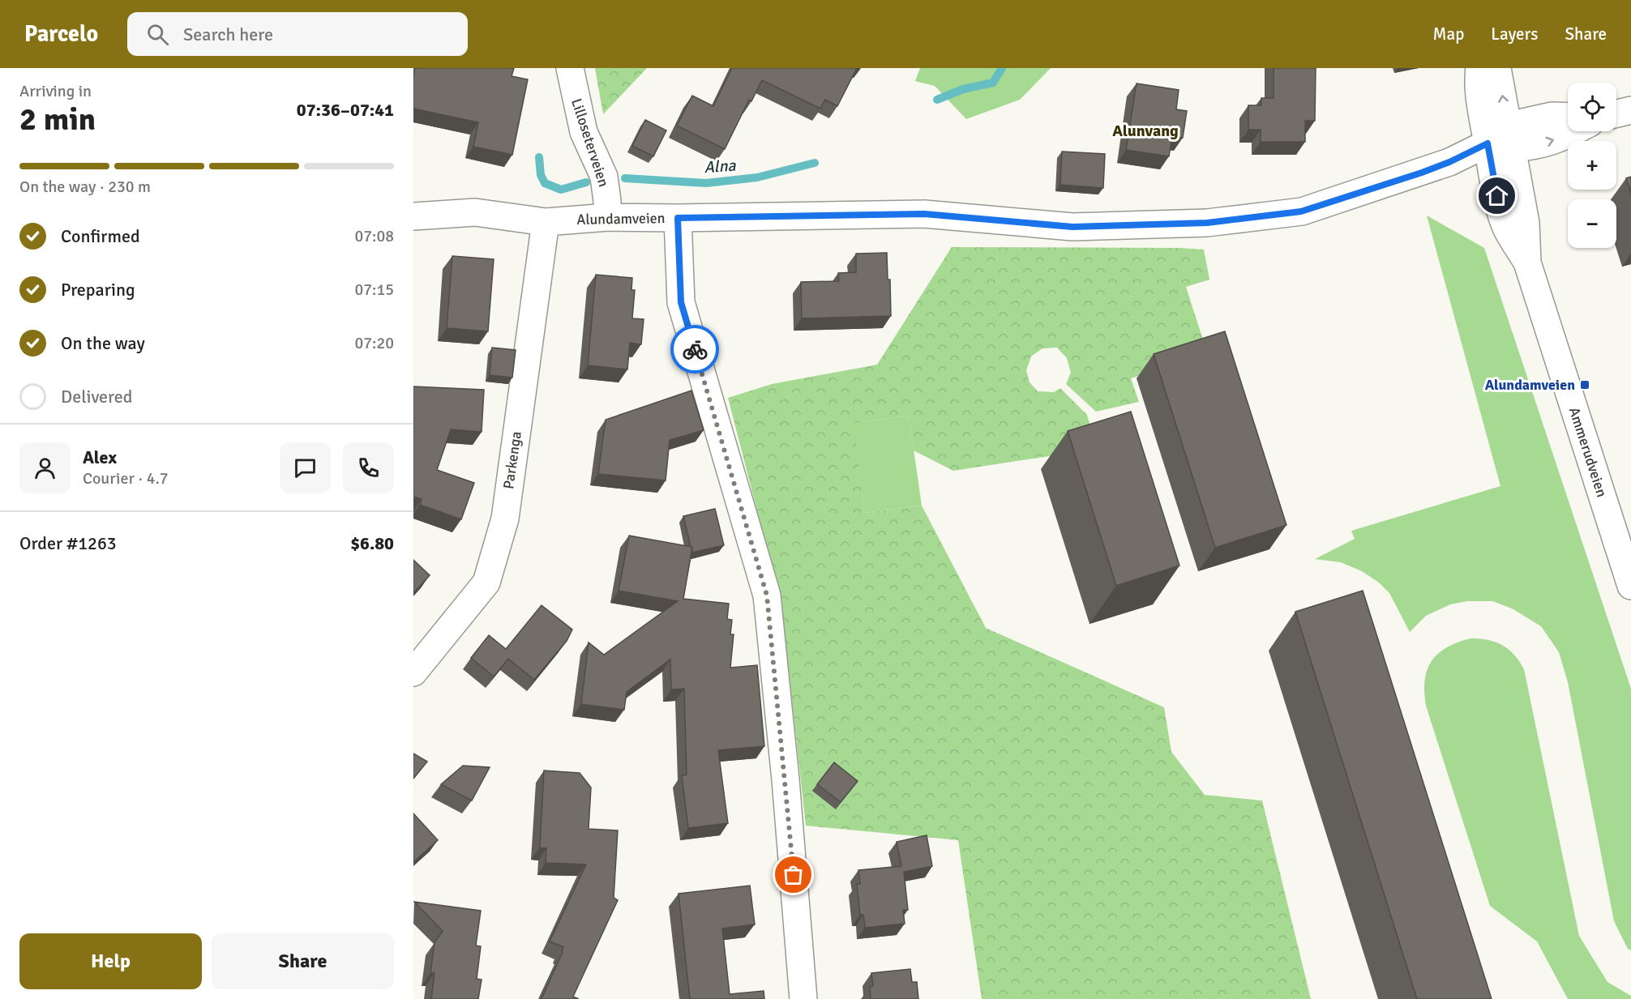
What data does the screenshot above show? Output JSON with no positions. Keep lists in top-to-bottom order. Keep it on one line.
{"streets":{"street":["Lilloseterveien","Alundamveien","Ammerudveien","Parkenga"]},"crossings":[["Lilloseterveien","Alundamveien"],["Alundamveien","Ammerudveien"],["Alundamveien","Parkenga"]],"districts":["Alunvang"],"water":["Alna"],"places":{"transit":["Alundamveien"]},"page":{"header":"Parcelo","search":"Search here","nav":["Map","Layers","Share"],"heading":["2 min","Arriving in","07:36–07:41"],"panel":["Alex","Courier · 4.7","Order #1263","$6.80"],"map_buttons":["+","−"],"bar":"On the way · 230 m","list":[["Confirmed","07:08"],["Preparing","07:15"],["On the way","07:20"],"Delivered"],"buttons":["Help","Share"]}}
